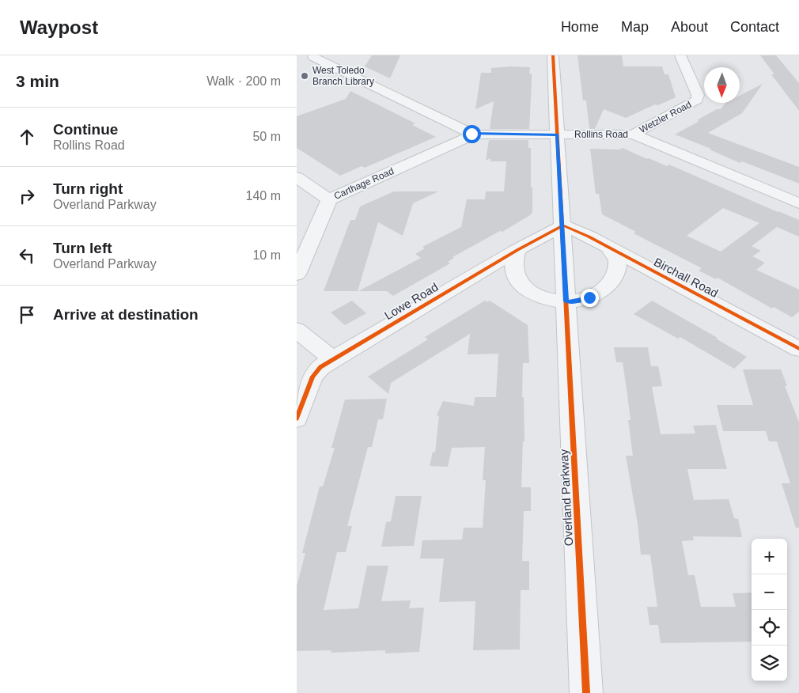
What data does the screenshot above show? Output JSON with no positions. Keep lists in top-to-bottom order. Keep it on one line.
{"streets":{"street":["Wetzler Road","Rollins Road","Carthage Road","Birchall Road","Lowe Road","Overland Parkway"]},"crossings":[["Wetzler Road","Rollins Road"],["Rollins Road","Carthage Road"],["Rollins Road","Overland Parkway"],["Birchall Road","Lowe Road"],["Birchall Road","Overland Parkway"],["Lowe Road","Overland Parkway"]],"places":["West Toledo Branch Library"],"north":"bottom","page":{"header":"Waypost","nav":["Home","Map","About","Contact"],"heading":["3 min","Walk · 200 m"],"list":[["Continue","Rollins Road","50 m"],["Turn right","Overland Parkway","140 m"],["Turn left","Overland Parkway","10 m"],"Arrive at destination"],"map_buttons":["+","−"]}}
